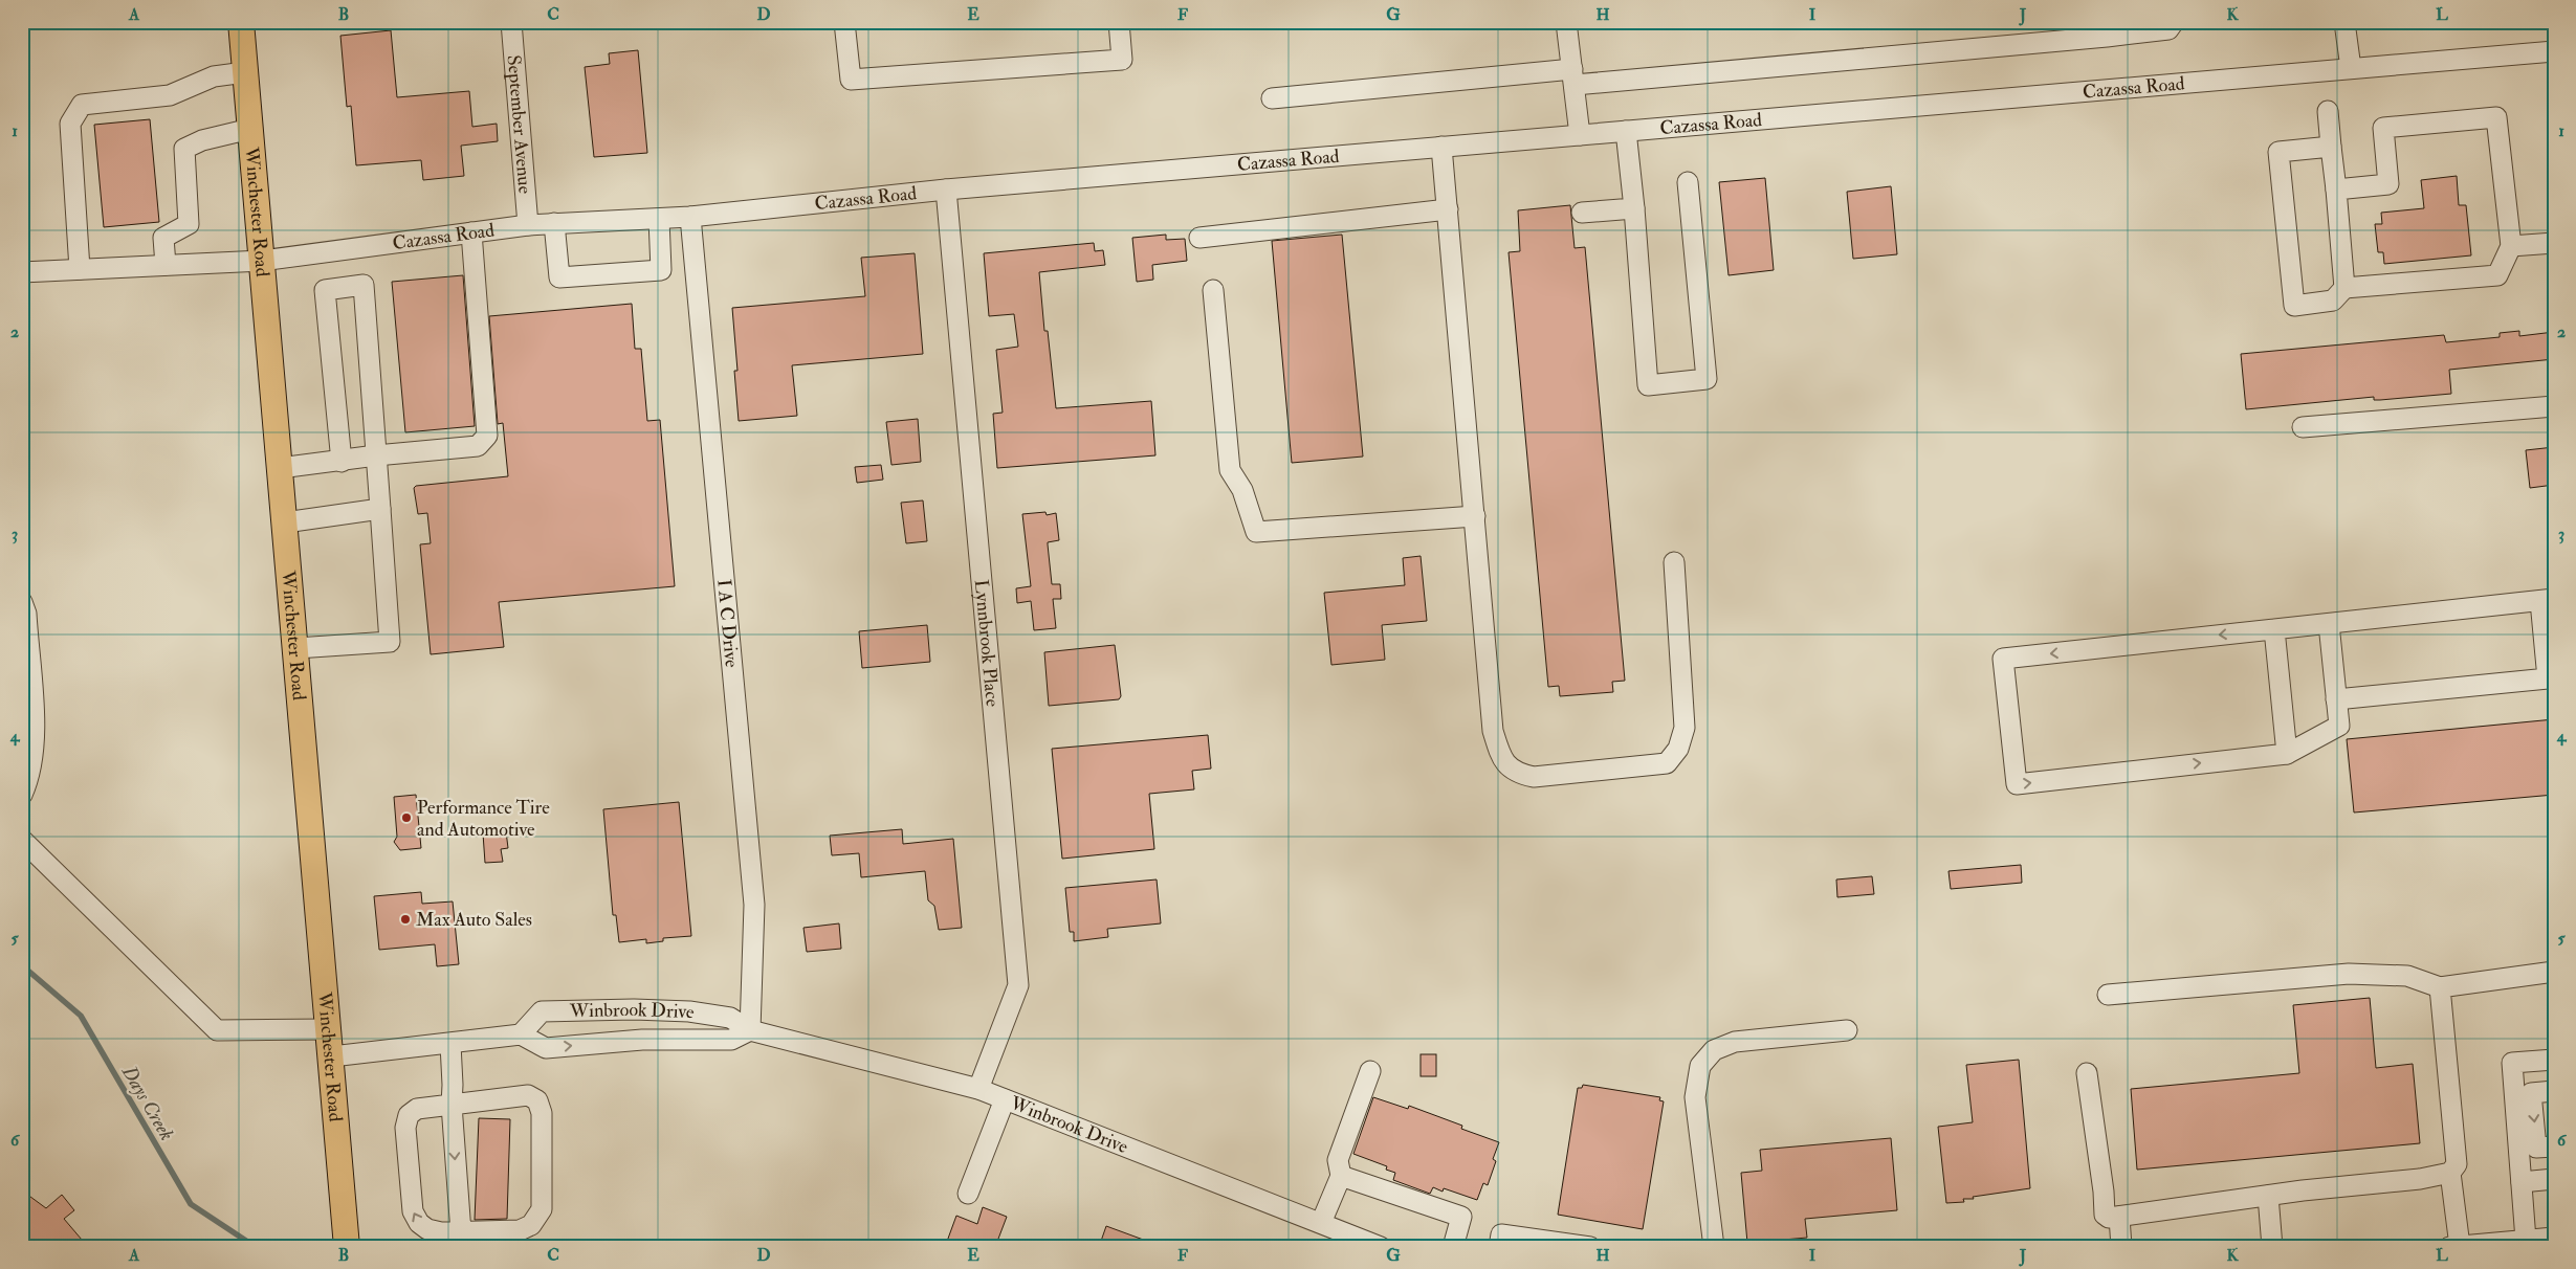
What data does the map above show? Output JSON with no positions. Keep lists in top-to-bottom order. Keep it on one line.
{"streets":{"main road":["Winchester Road"],"street":["Cazassa Road","September Avenue","I A C Drive","Lynnbrook Place","Winbrook Drive"]},"crossings":[["Cazassa Road","September Avenue"],["Cazassa Road","Winchester Road"],["Cazassa Road","I A C Drive"],["Cazassa Road","Lynnbrook Place"],["I A C Drive","Winbrook Drive"],["Lynnbrook Place","Winbrook Drive"]],"water":["Days Creek"],"places":["Performance Tire and Automotive","Max Auto Sales"],"grid":{"columns":["A","B","C","D","E","F","G","H","I","J","K","L"],"rows":["1","2","3","4","5","6"]}}
